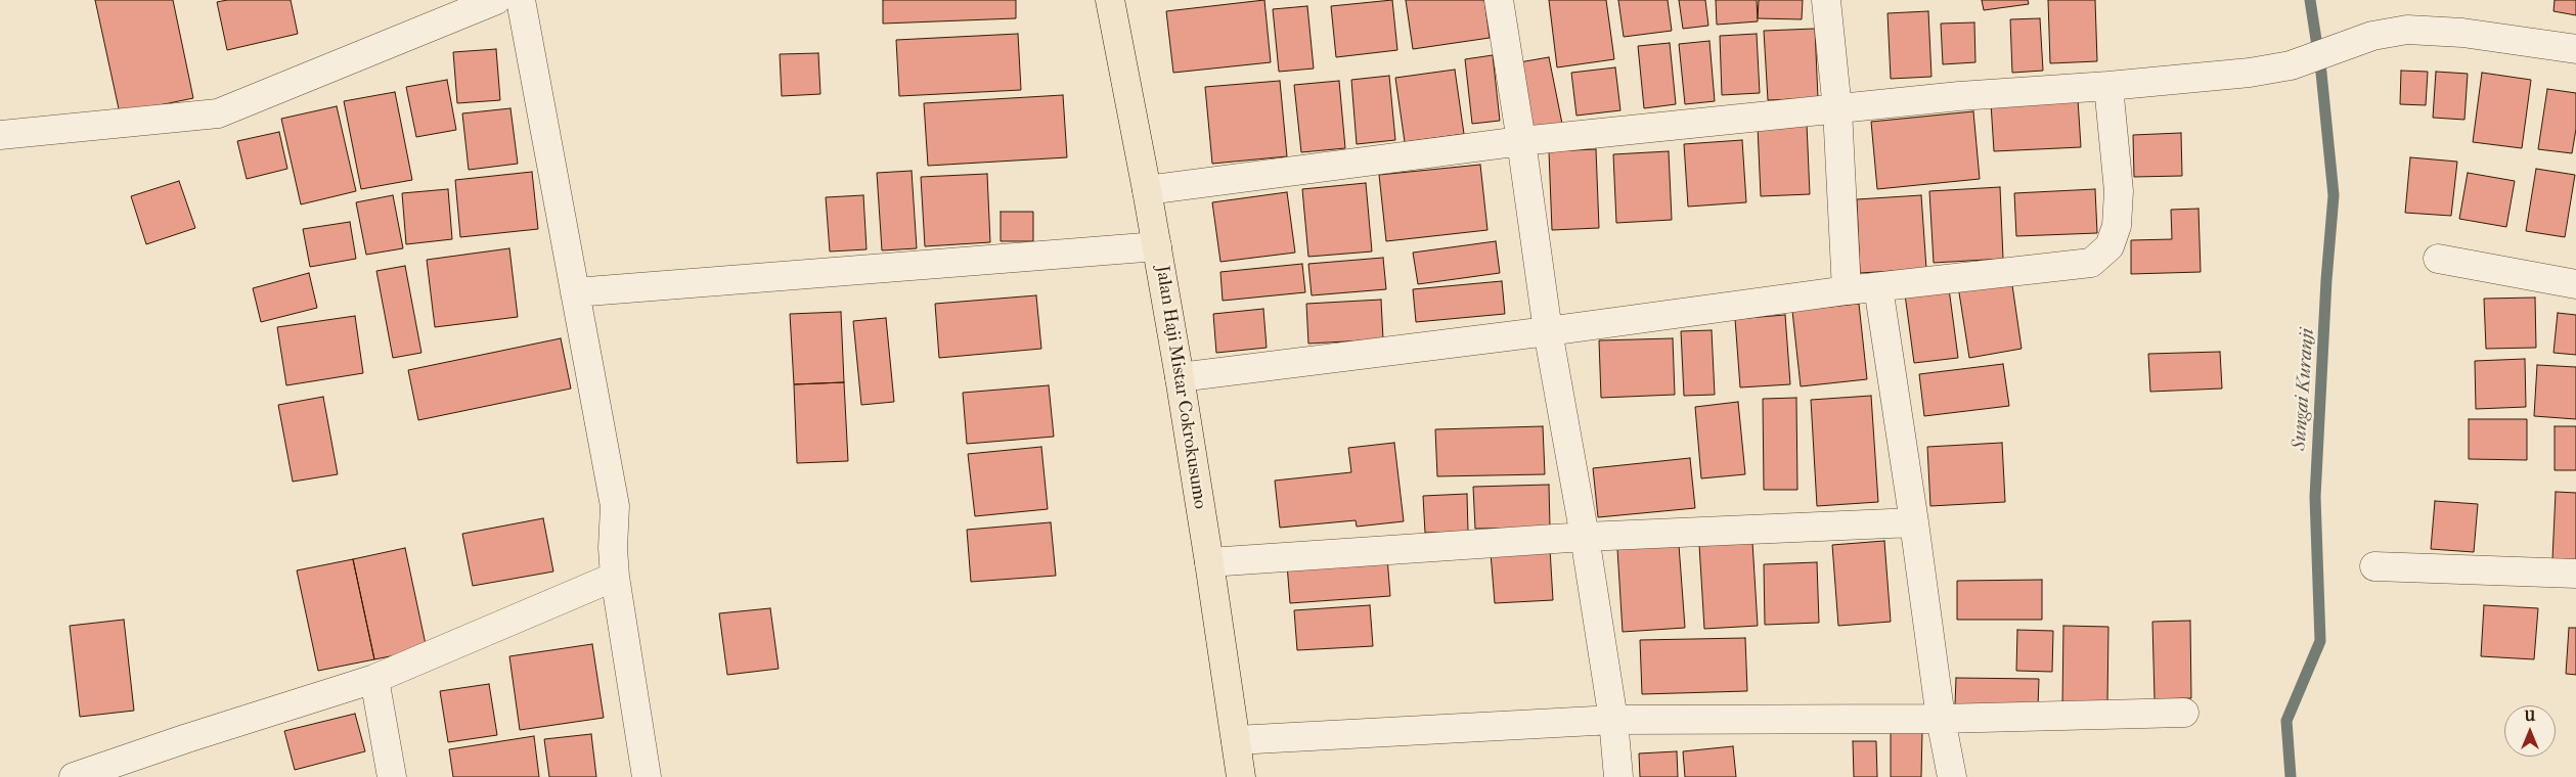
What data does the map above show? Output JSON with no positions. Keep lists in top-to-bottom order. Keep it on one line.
{"streets":{"main road":["Jalan Haji Mistar Cokrokusumo"]},"water":["Sungai Kuranji"],"north":"top"}
